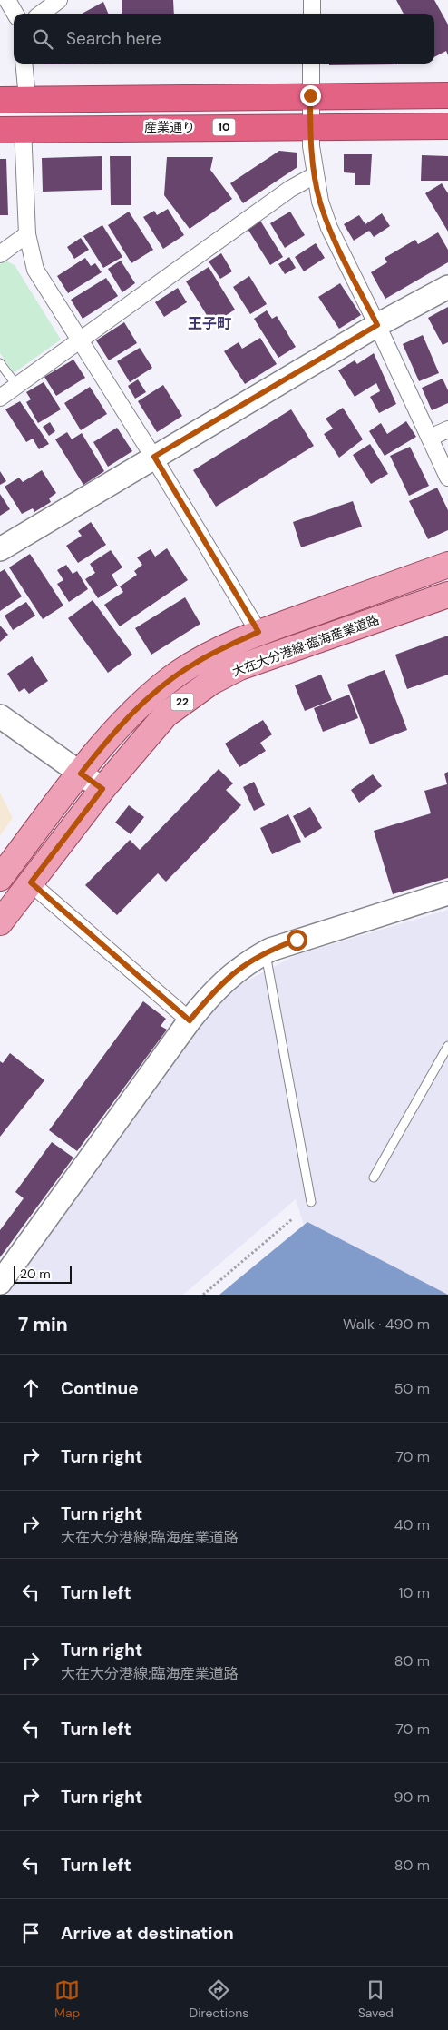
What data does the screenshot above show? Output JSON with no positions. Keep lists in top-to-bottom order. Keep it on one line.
{"streets":{"highway":["産業通り","10"],"main road":["大在大分港線;臨海産業道路","22"]},"districts":["王子町"],"scale_bar":"20 m","page":{"search":"Search here","scale":"20 m","heading":["7 min","Walk · 490 m"],"list":[["Continue","50 m"],["Turn right","70 m"],["Turn right","大在大分港線;臨海産業道路","40 m"],["Turn left","10 m"],["Turn right","大在大分港線;臨海産業道路","80 m"],["Turn left","70 m"],["Turn right","90 m"],["Turn left","80 m"],"Arrive at destination"],"nav":["Map","Directions","Saved"]}}
